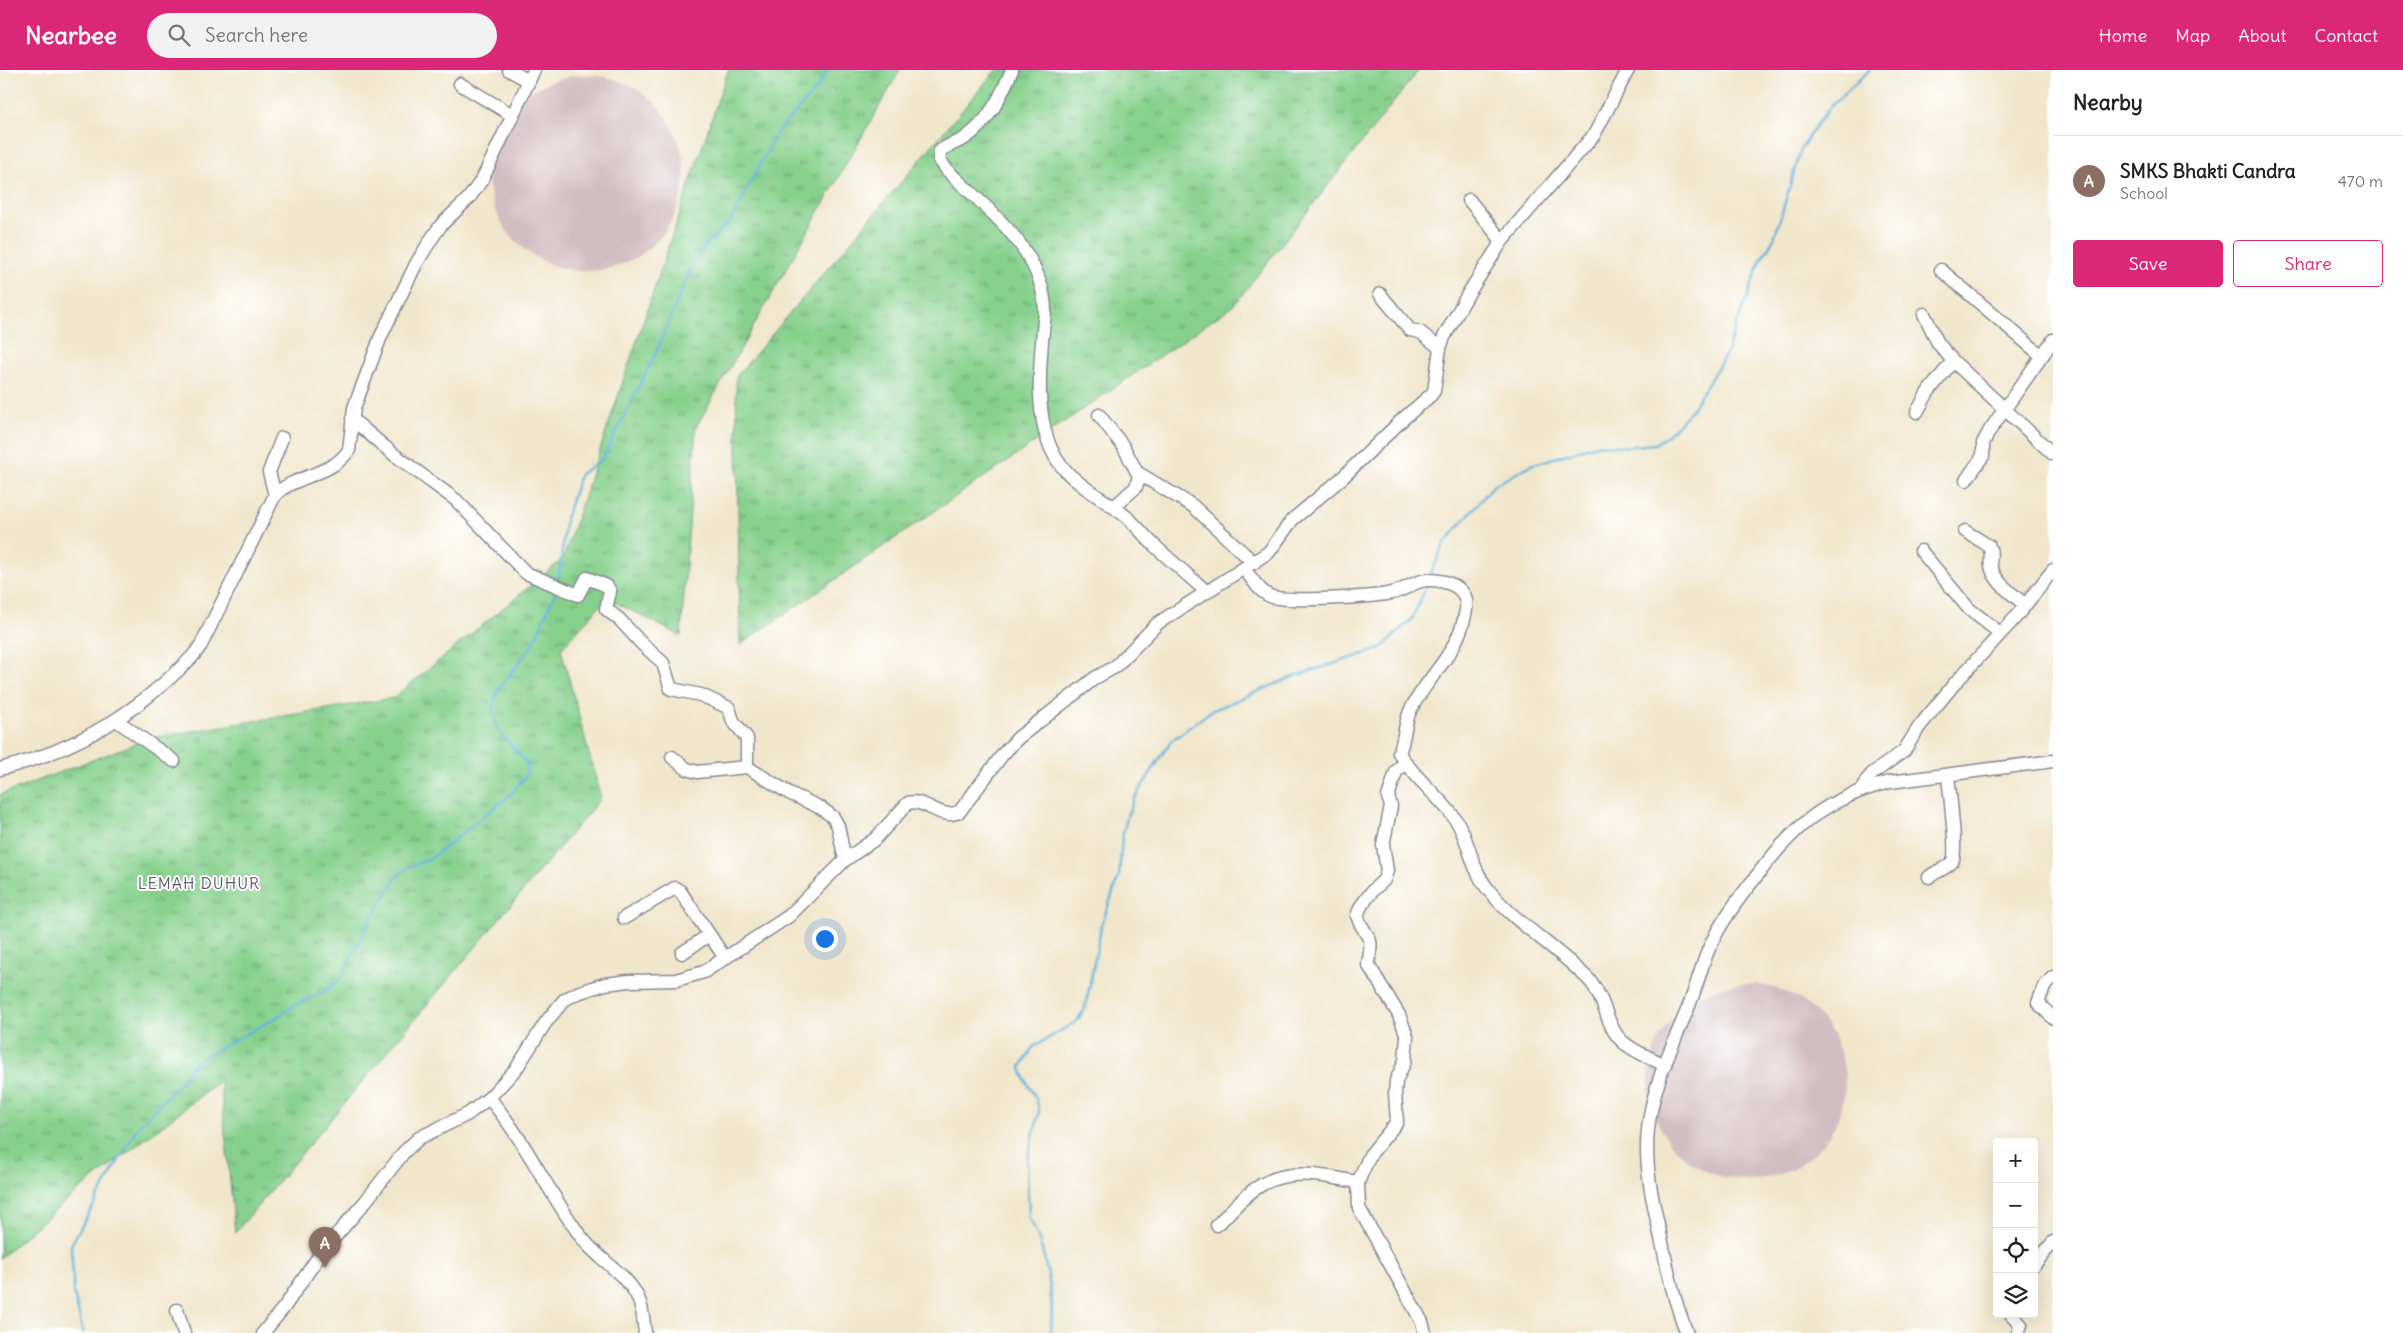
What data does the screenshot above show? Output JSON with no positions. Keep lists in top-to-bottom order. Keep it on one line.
{"districts":["LEMAH DUHUR"],"page":{"header":"Nearbee","search":"Search here","nav":["Home","Map","About","Contact"],"heading":"Nearby","list":[{"mark":"A","name":"SMKS Bhakti Candra","note":"School","value":"470 m"}],"buttons":["Save","Share"],"map_buttons":["+","−"],"pins":"A"}}
